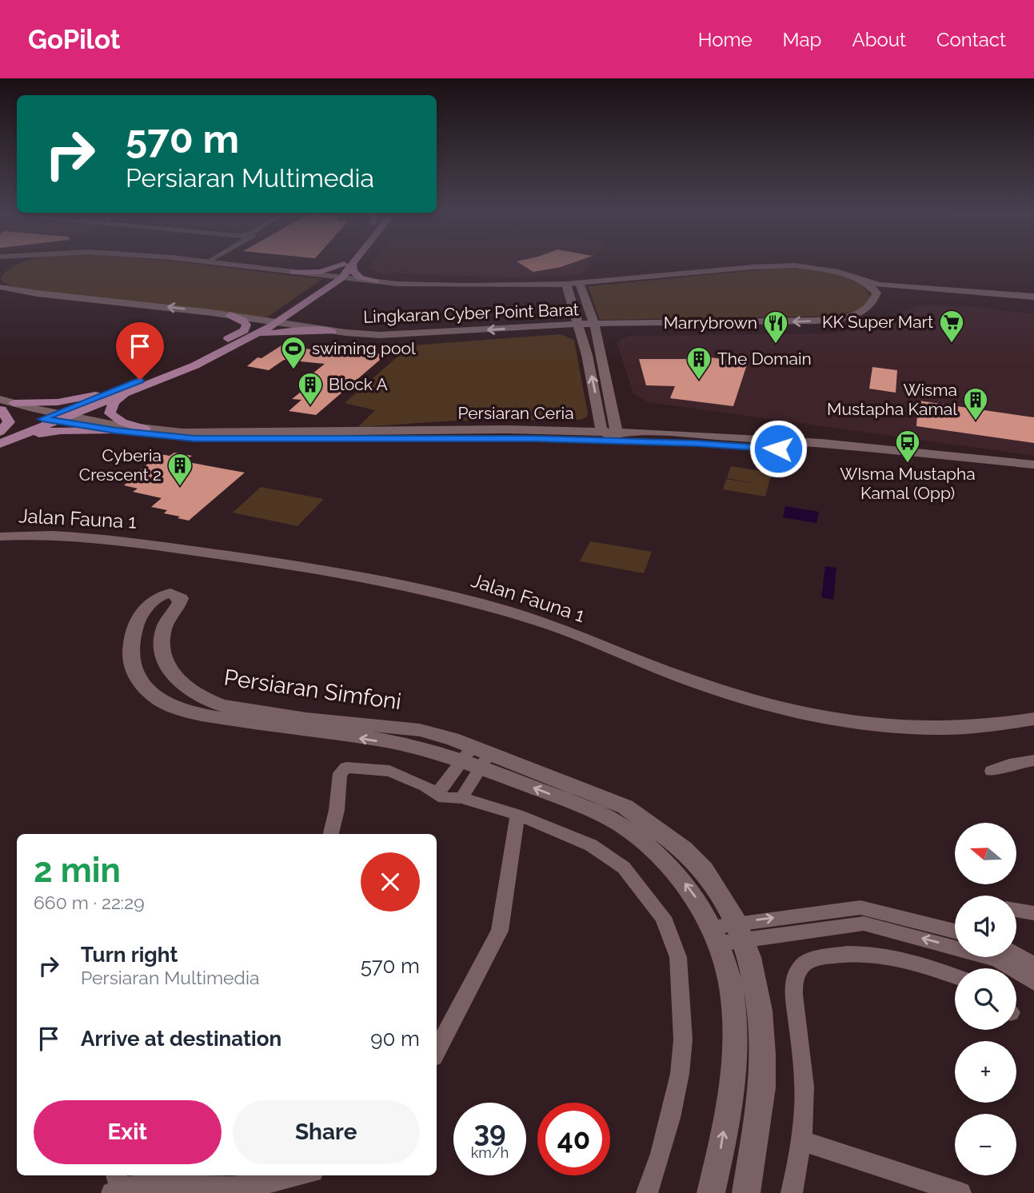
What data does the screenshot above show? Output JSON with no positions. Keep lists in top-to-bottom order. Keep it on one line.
{"streets":{"street":["Lingkaran Cyber Point Barat","Persiaran Ceria","Jalan Fauna 1","Persiaran Simfoni"]},"places":{"supermarket":["KK Super Mart"],"restaurant":["Marrybrown"],"sports":["swiming pool"],"building":["The Domain","Block A","Wisma Mustapha Kamal","Cyberia Crescent 2"],"bus stop":["WIsma Mustapha Kamal (Opp)"]},"north":"left","page":{"header":"GoPilot","nav":["Home","Map","About","Contact"],"turn":["570 m","Persiaran Multimedia"],"map_buttons":["+","−"],"heading":["2 min","660 m · 22:29"],"list":[{"name":"Turn right","note":"Persiaran Multimedia","value":"570 m"},{"name":"Arrive at destination","value":"90 m"}],"buttons":["Exit","Share"],"speed":"39 km/h","limit":"40"}}
